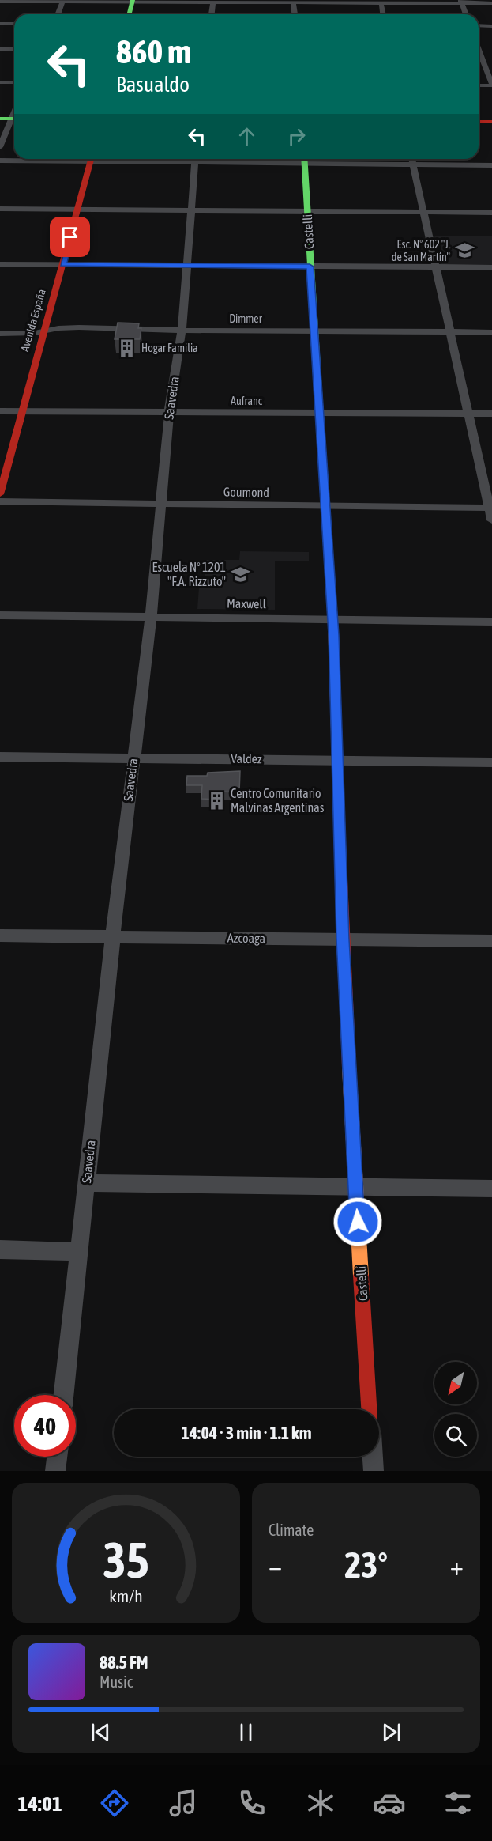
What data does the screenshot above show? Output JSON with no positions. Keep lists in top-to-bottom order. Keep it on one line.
{"streets":{"street":["Castelli","Dimmer","Avenida España","Saavedra","Aufranc","Goumond","Maxwell","Valdez","Azcoaga"]},"crossings":[["Castelli","Dimmer"],["Castelli","Aufranc"],["Castelli","Goumond"],["Castelli","Maxwell"],["Castelli","Valdez"],["Castelli","Azcoaga"],["Dimmer","Avenida España"],["Dimmer","Saavedra"],["Avenida España","Aufranc"],["Saavedra","Aufranc"],["Saavedra","Goumond"],["Saavedra","Maxwell"],["Saavedra","Valdez"],["Saavedra","Azcoaga"]],"places":{"school or university":["Esc. N° 602 \"J. de San Martín\"","Escuela N° 1201 \"F.A. Rizzuto\""],"building":["Hogar Familia","Centro Comunitario Malvinas Argentinas"]},"north":"bottom left","page":{"turn":["860 m","Basualdo"],"limit":"40","trip":"14:04 · 3 min · 1.1 km","tile":"Climate","heat":["−","23°","+"],"song":["88.5 FM","Music"],"tabs":"14:01","gauge":["35","km/h"]}}
